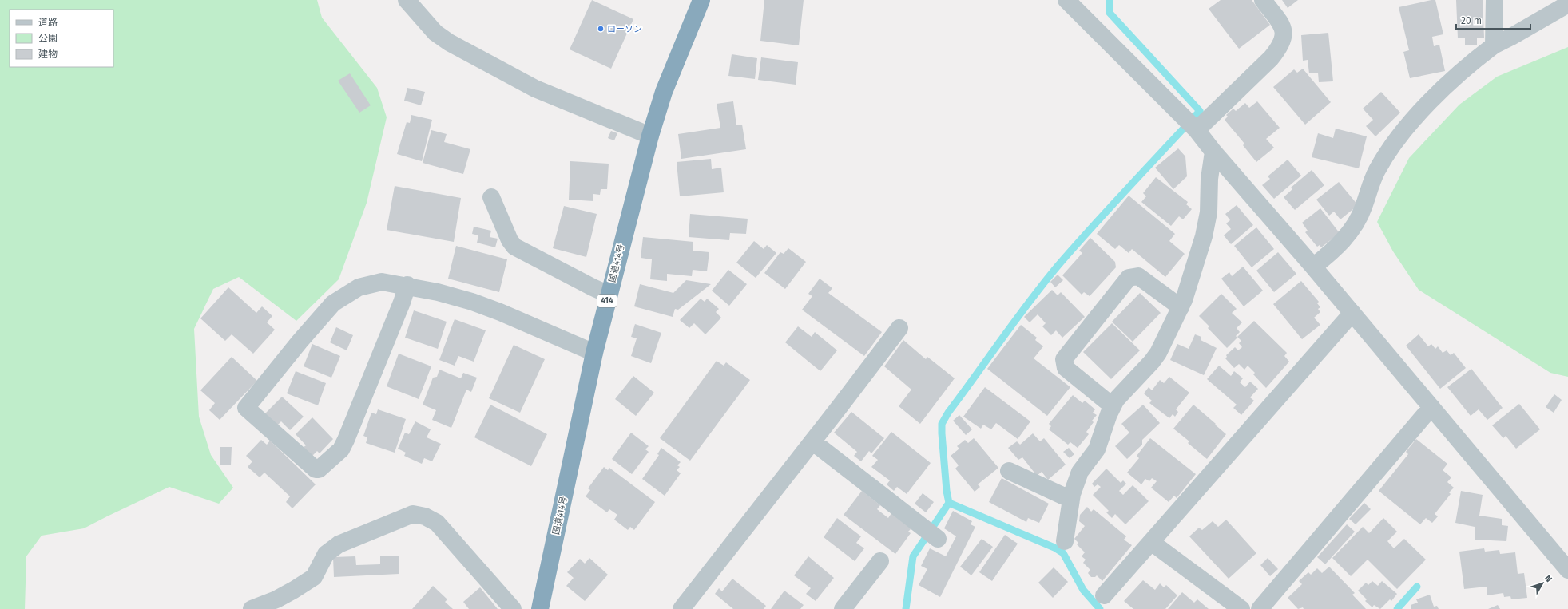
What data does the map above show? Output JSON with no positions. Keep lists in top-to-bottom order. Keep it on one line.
{"streets":{"highway":["国道414号","414"]},"places":["ローソン"],"legend":["道路","公園","建物"],"scale_bar":"20 m","north":"top right"}
